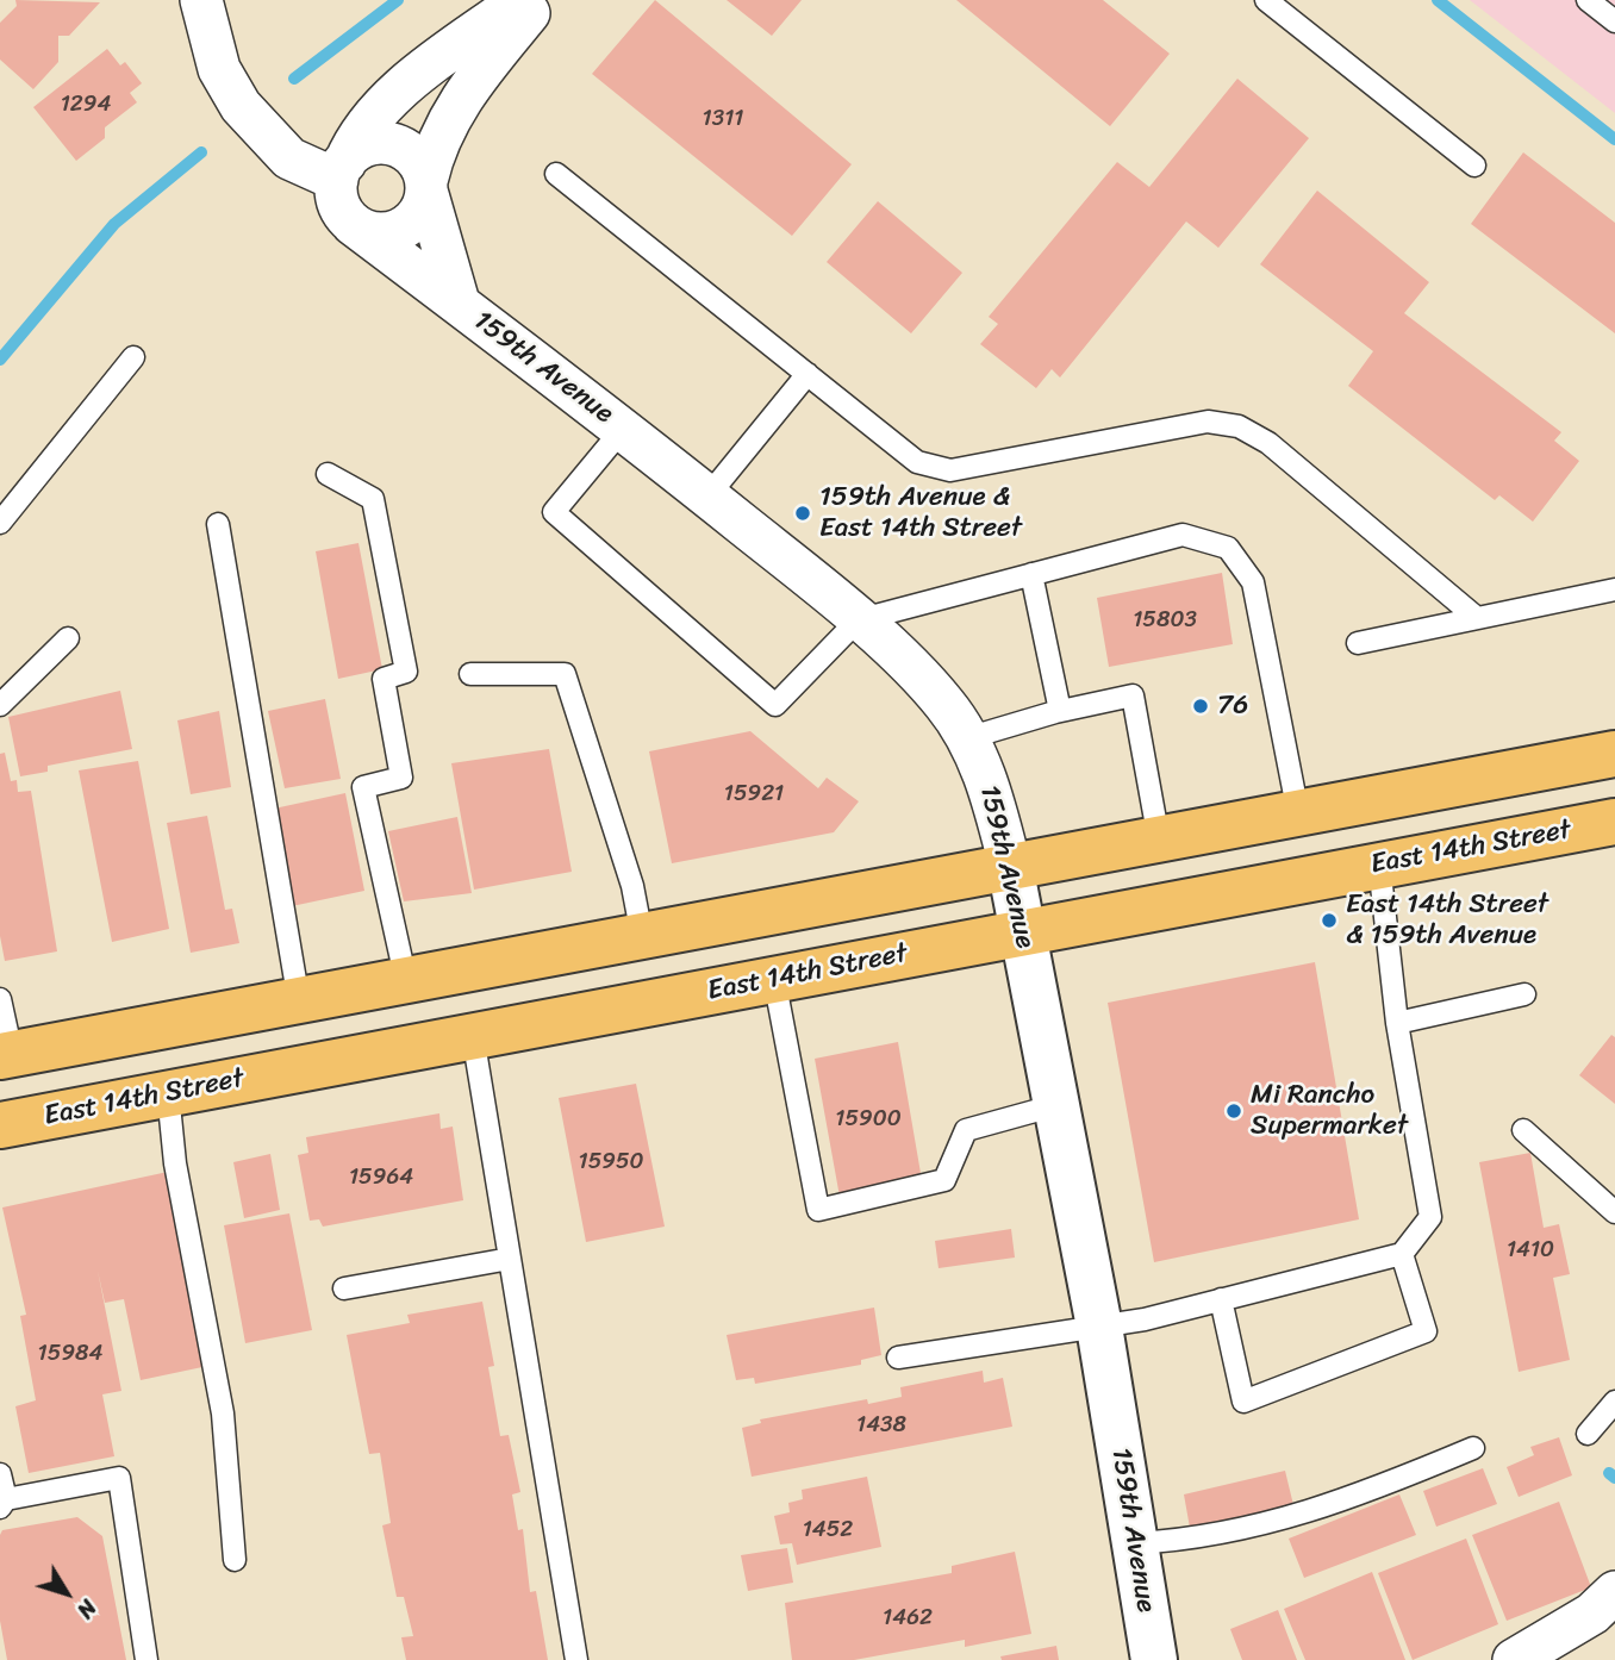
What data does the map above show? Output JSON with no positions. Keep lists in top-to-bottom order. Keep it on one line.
{"streets":{"main road":["East 14th Street"],"street":["159th Avenue"]},"crossings":[["159th Avenue","East 14th Street"]],"places":["159th Avenue & East 14th Street","76","East 14th Street & 159th Avenue","Mi Rancho Supermarket"],"house_numbers":["1294","1311","15803","15921","15900","15950","15964","1410","15984","1438","1452","1462"],"north":"bottom right"}
